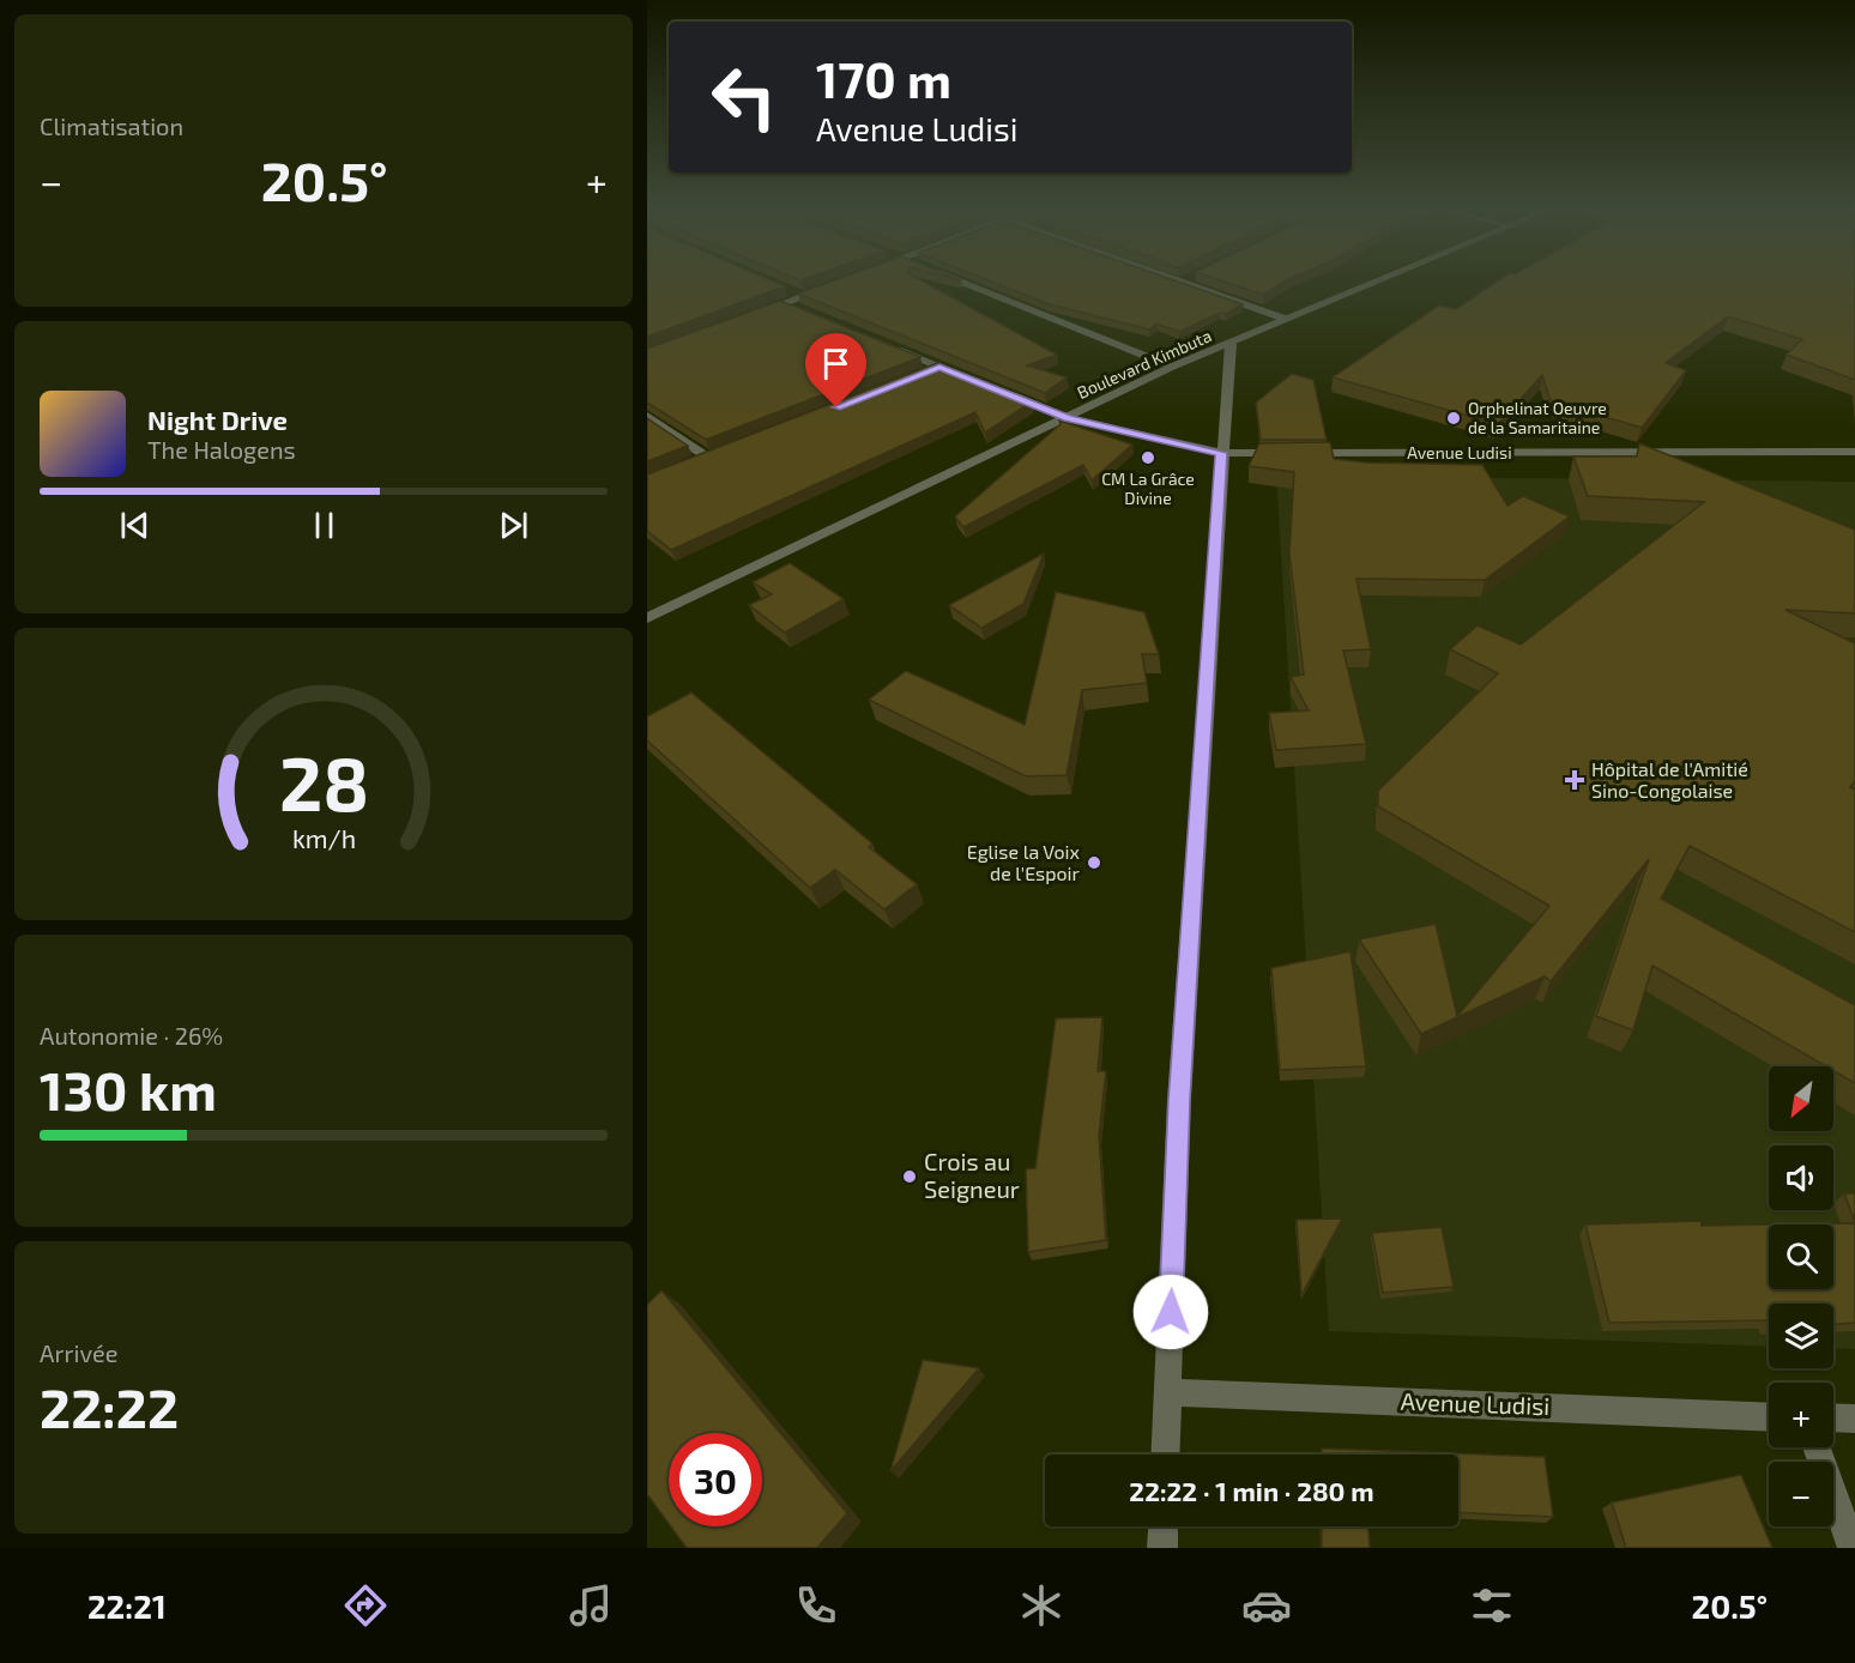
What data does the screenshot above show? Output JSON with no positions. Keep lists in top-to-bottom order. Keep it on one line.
{"streets":{"street":["Boulevard Kimbuta","Avenue Ludisi"]},"crossings":[["Boulevard Kimbuta","Avenue Ludisi"]],"places":{"other":["Orphelinat Oeuvre de la Samaritaine","CM La Grâce Divine","Eglise la Voix de l'Espoir","Crois au Seigneur"],"health":["Hôpital de l'Amitié Sino-Congolaise"]},"north":"bottom left","page":{"tile":["Climatisation",["Autonomie · 26%","130 km"],["Arrivée","22:22"]],"turn":["170 m","Avenue Ludisi"],"heat":["−","20.5°","+"],"song":["Night Drive","The Halogens"],"map_buttons":["+","−"],"limit":"30","trip":"22:22 · 1 min · 280 m","tabs":["22:21","20.5°"],"gauge":["28","km/h"]}}
